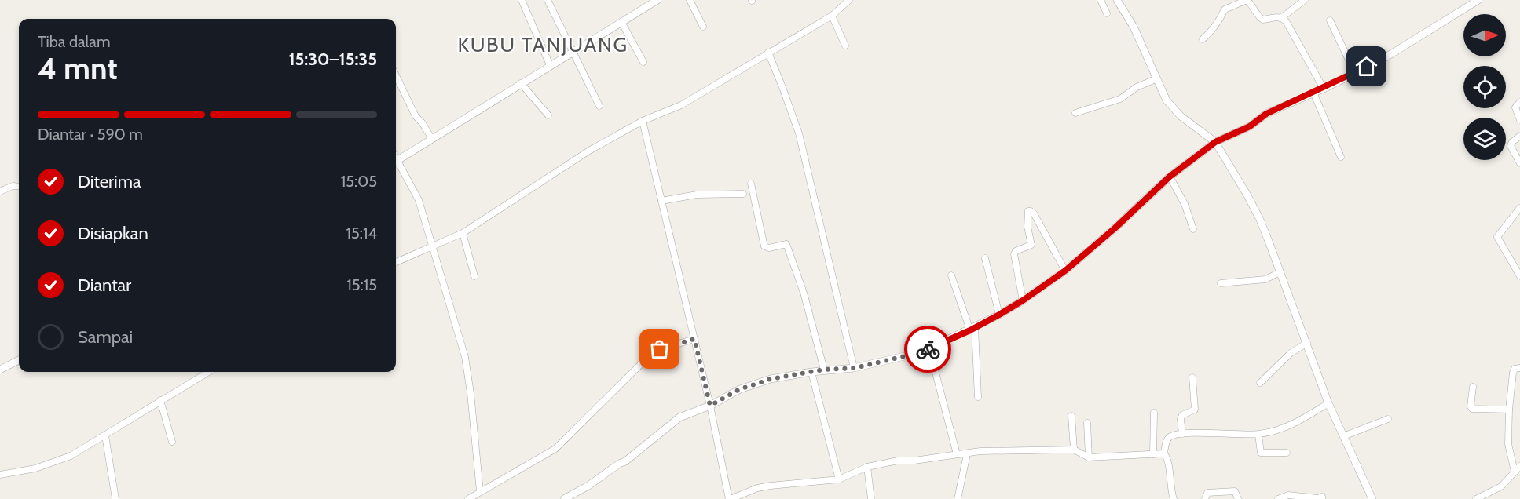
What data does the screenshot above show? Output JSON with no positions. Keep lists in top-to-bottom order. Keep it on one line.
{"districts":["KUBU TANJUANG"],"north":"right","page":{"heading":["4 mnt","Tiba dalam","15:30–15:35"],"bar":"Diantar · 590 m","list":[["Diterima","15:05"],["Disiapkan","15:14"],["Diantar","15:15"],"Sampai"]}}
